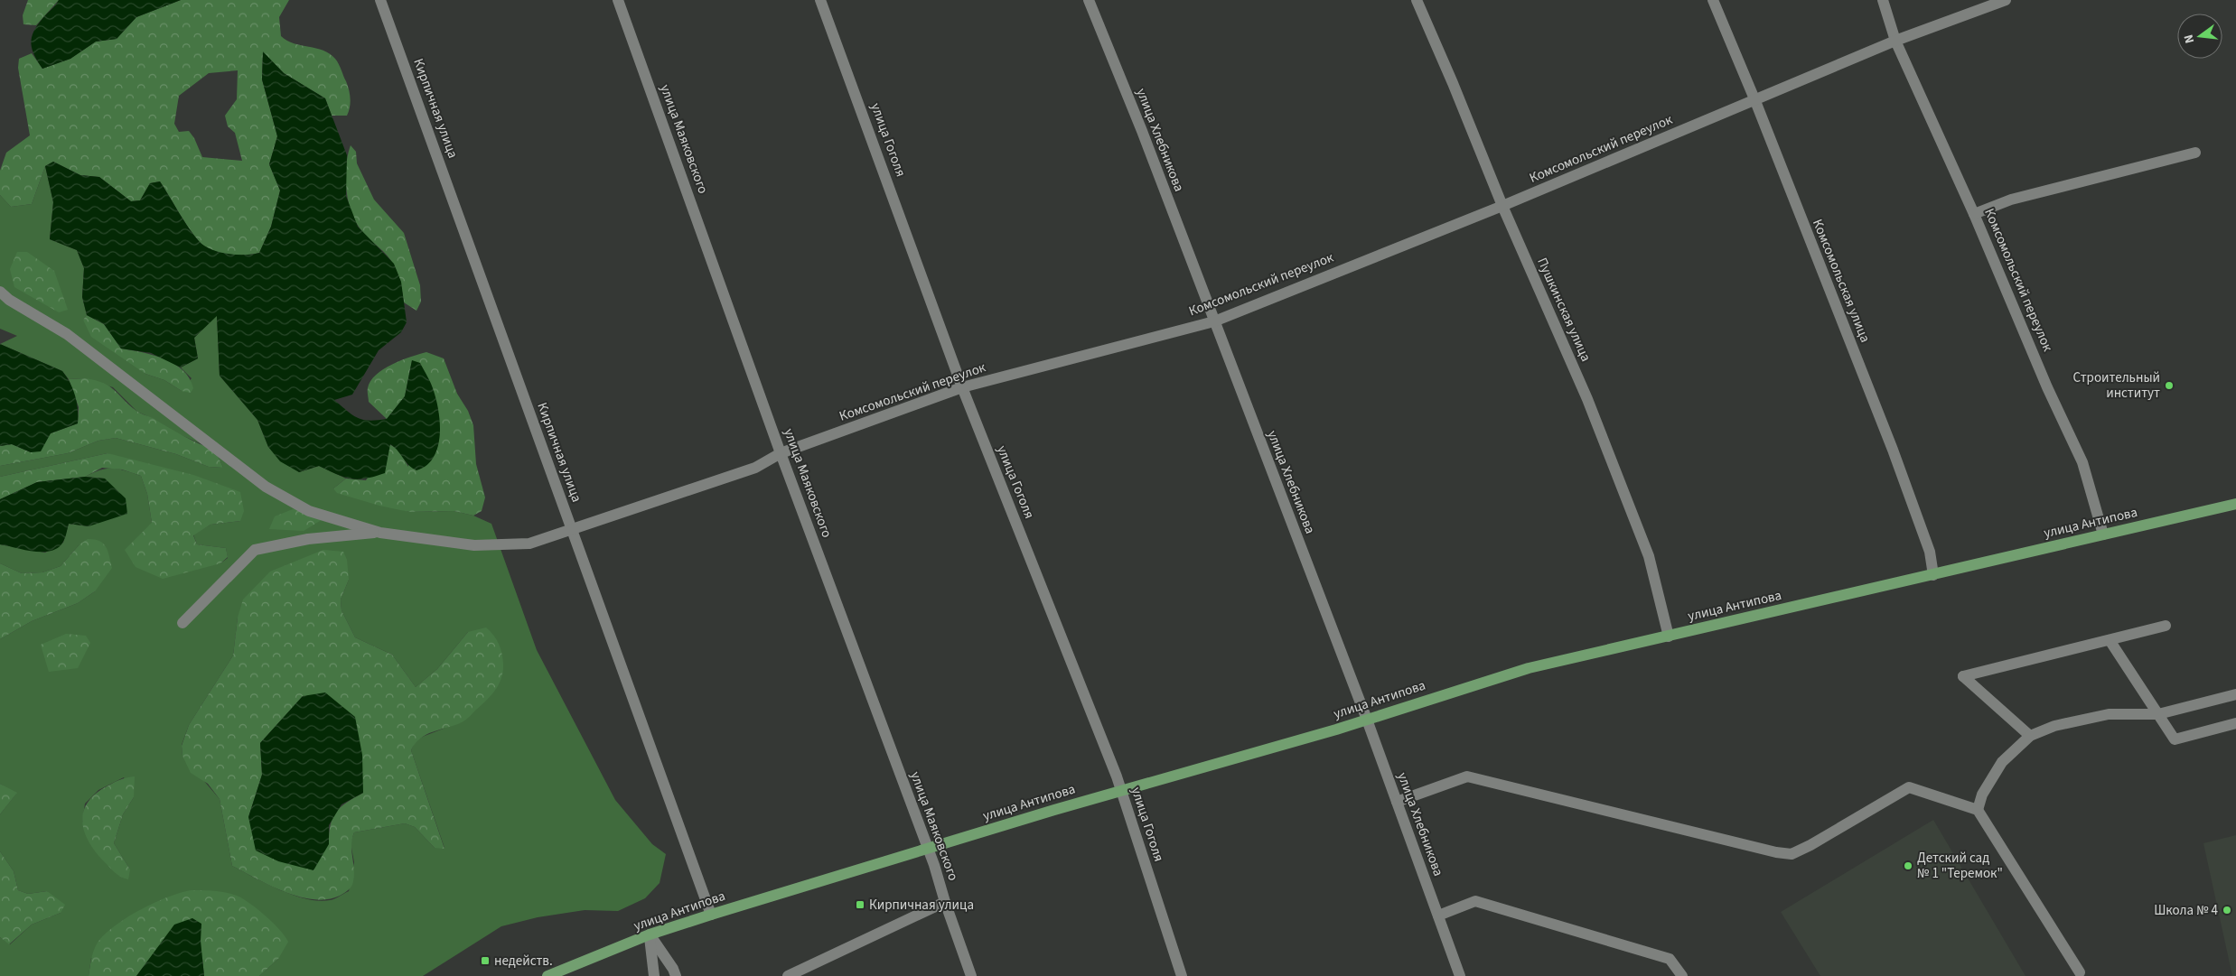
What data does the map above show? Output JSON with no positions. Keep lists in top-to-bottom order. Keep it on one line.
{"streets":{"main road":["улица Антипова"],"street":["Кирпичная улица","улица Маяковского","улица Гоголя","улица Хлебникова","Комсомольский переулок","Комсомольская улица","Пушкинская улица"]},"crossings":[["Кирпичная улица","Комсомольский переулок"],["Кирпичная улица","улица Антипова"],["улица Маяковского","Комсомольский переулок"],["улица Маяковского","улица Антипова"],["улица Гоголя","Комсомольский переулок"],["улица Гоголя","улица Антипова"],["улица Хлебникова","Комсомольский переулок"],["улица Хлебникова","улица Антипова"],["Комсомольский переулок","Комсомольская улица"],["Комсомольский переулок","Пушкинская улица"],["Комсомольский переулок","улица Антипова"],["Комсомольская улица","улица Антипова"],["Пушкинская улица","улица Антипова"]],"places":{"other":["Строительный институт","Детский сад № 1 \"Теремок\"","Школа № 4"],"transit":["Кирпичная улица","недейств."]},"north":"left"}
